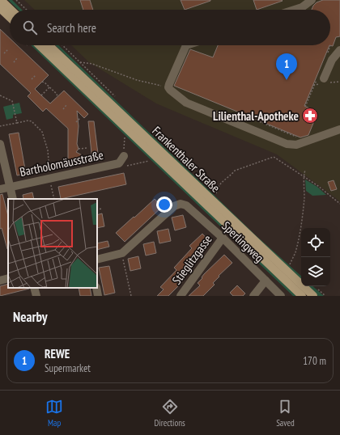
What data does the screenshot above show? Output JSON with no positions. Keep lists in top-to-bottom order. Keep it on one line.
{"streets":{"main road":["Frankenthaler Straße"],"street":["Bartholomäusstraße","Sperlingweg","Stieglitzgasse"]},"crossings":[["Sperlingweg","Stieglitzgasse"]],"places":{"pharmacy":["Lilienthal-Apotheke"]},"page":{"search":"Search here","pins":"1","heading":"Nearby","list":[{"mark":"1","name":"REWE","note":"Supermarket","value":"170 m"}],"nav":["Map","Directions","Saved"]}}
